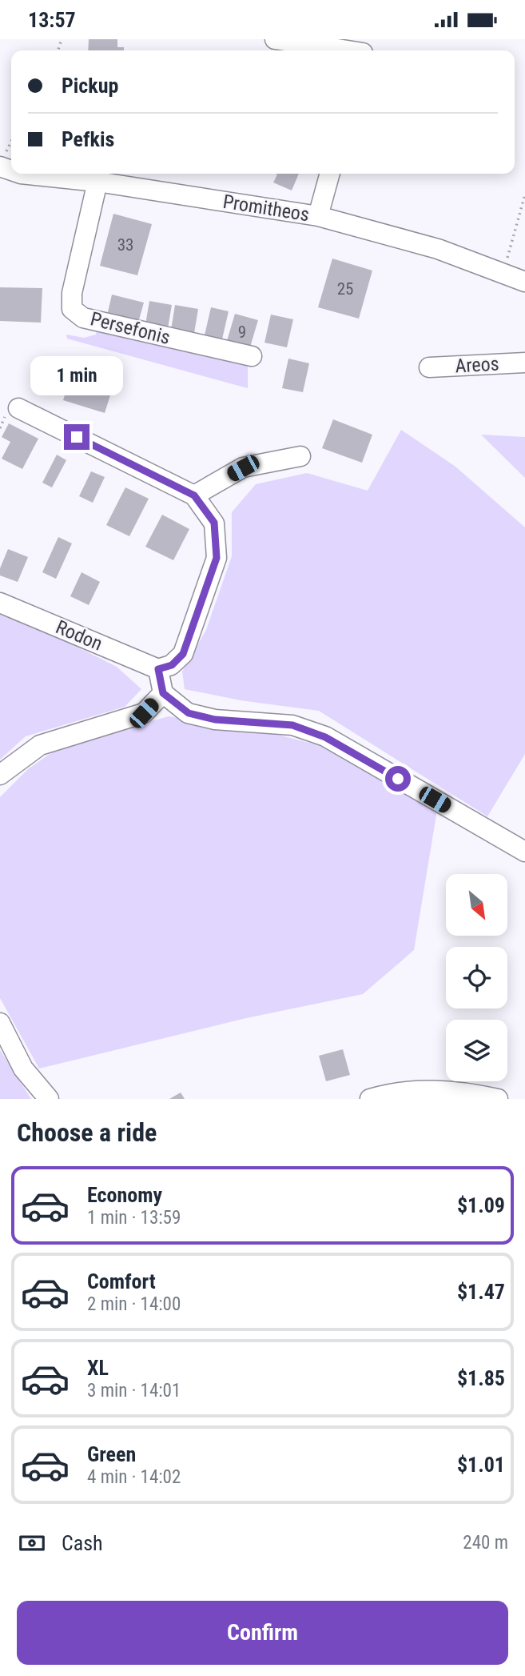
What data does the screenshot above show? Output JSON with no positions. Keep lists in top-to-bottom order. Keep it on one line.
{"streets":{"street":["Promitheos","Persefonis","Areos","Rodon"]},"crossings":[["Promitheos","Persefonis"]],"house_numbers":["33","25","9"],"north":"bottom right","page":{"status":"13:57","banner":["Pickup","Pefkis"],"bubble":"1 min","heading":"Choose a ride","list":[{"name":"Economy","note":"1 min · 13:59","value":"$1.09"},{"name":"Comfort","note":"2 min · 14:00","value":"$1.47"},{"name":"XL","note":"3 min · 14:01","value":"$1.85"},{"name":"Green","note":"4 min · 14:02","value":"$1.01"}],"pay":["Cash","240 m"],"buttons":"Confirm"}}
